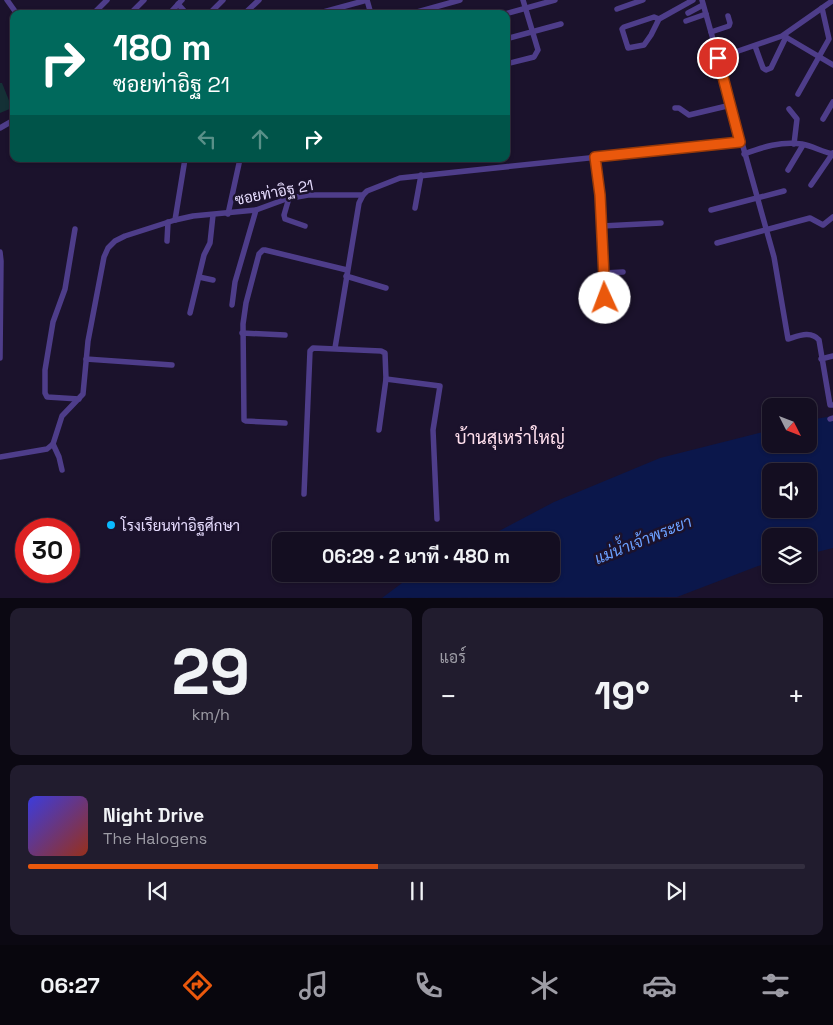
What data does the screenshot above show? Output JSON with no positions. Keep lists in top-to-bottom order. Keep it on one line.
{"streets":{"street":["ซอยท่าอิฐ 21"]},"districts":["บ้านสุเหร่าใหญ่"],"water":["แม่น้ำเจ้าพระยา"],"places":["โรงเรียนท่าอิฐศึกษา"],"north":"bottom right","page":{"turn":["180 m","ซอยท่าอิฐ 21"],"limit":"30","trip":"06:29 · 2 นาที · 480 m","tile":[["29","km/h"],"แอร์"],"heat":["−","19°","+"],"song":["Night Drive","The Halogens"],"tabs":"06:27"}}
